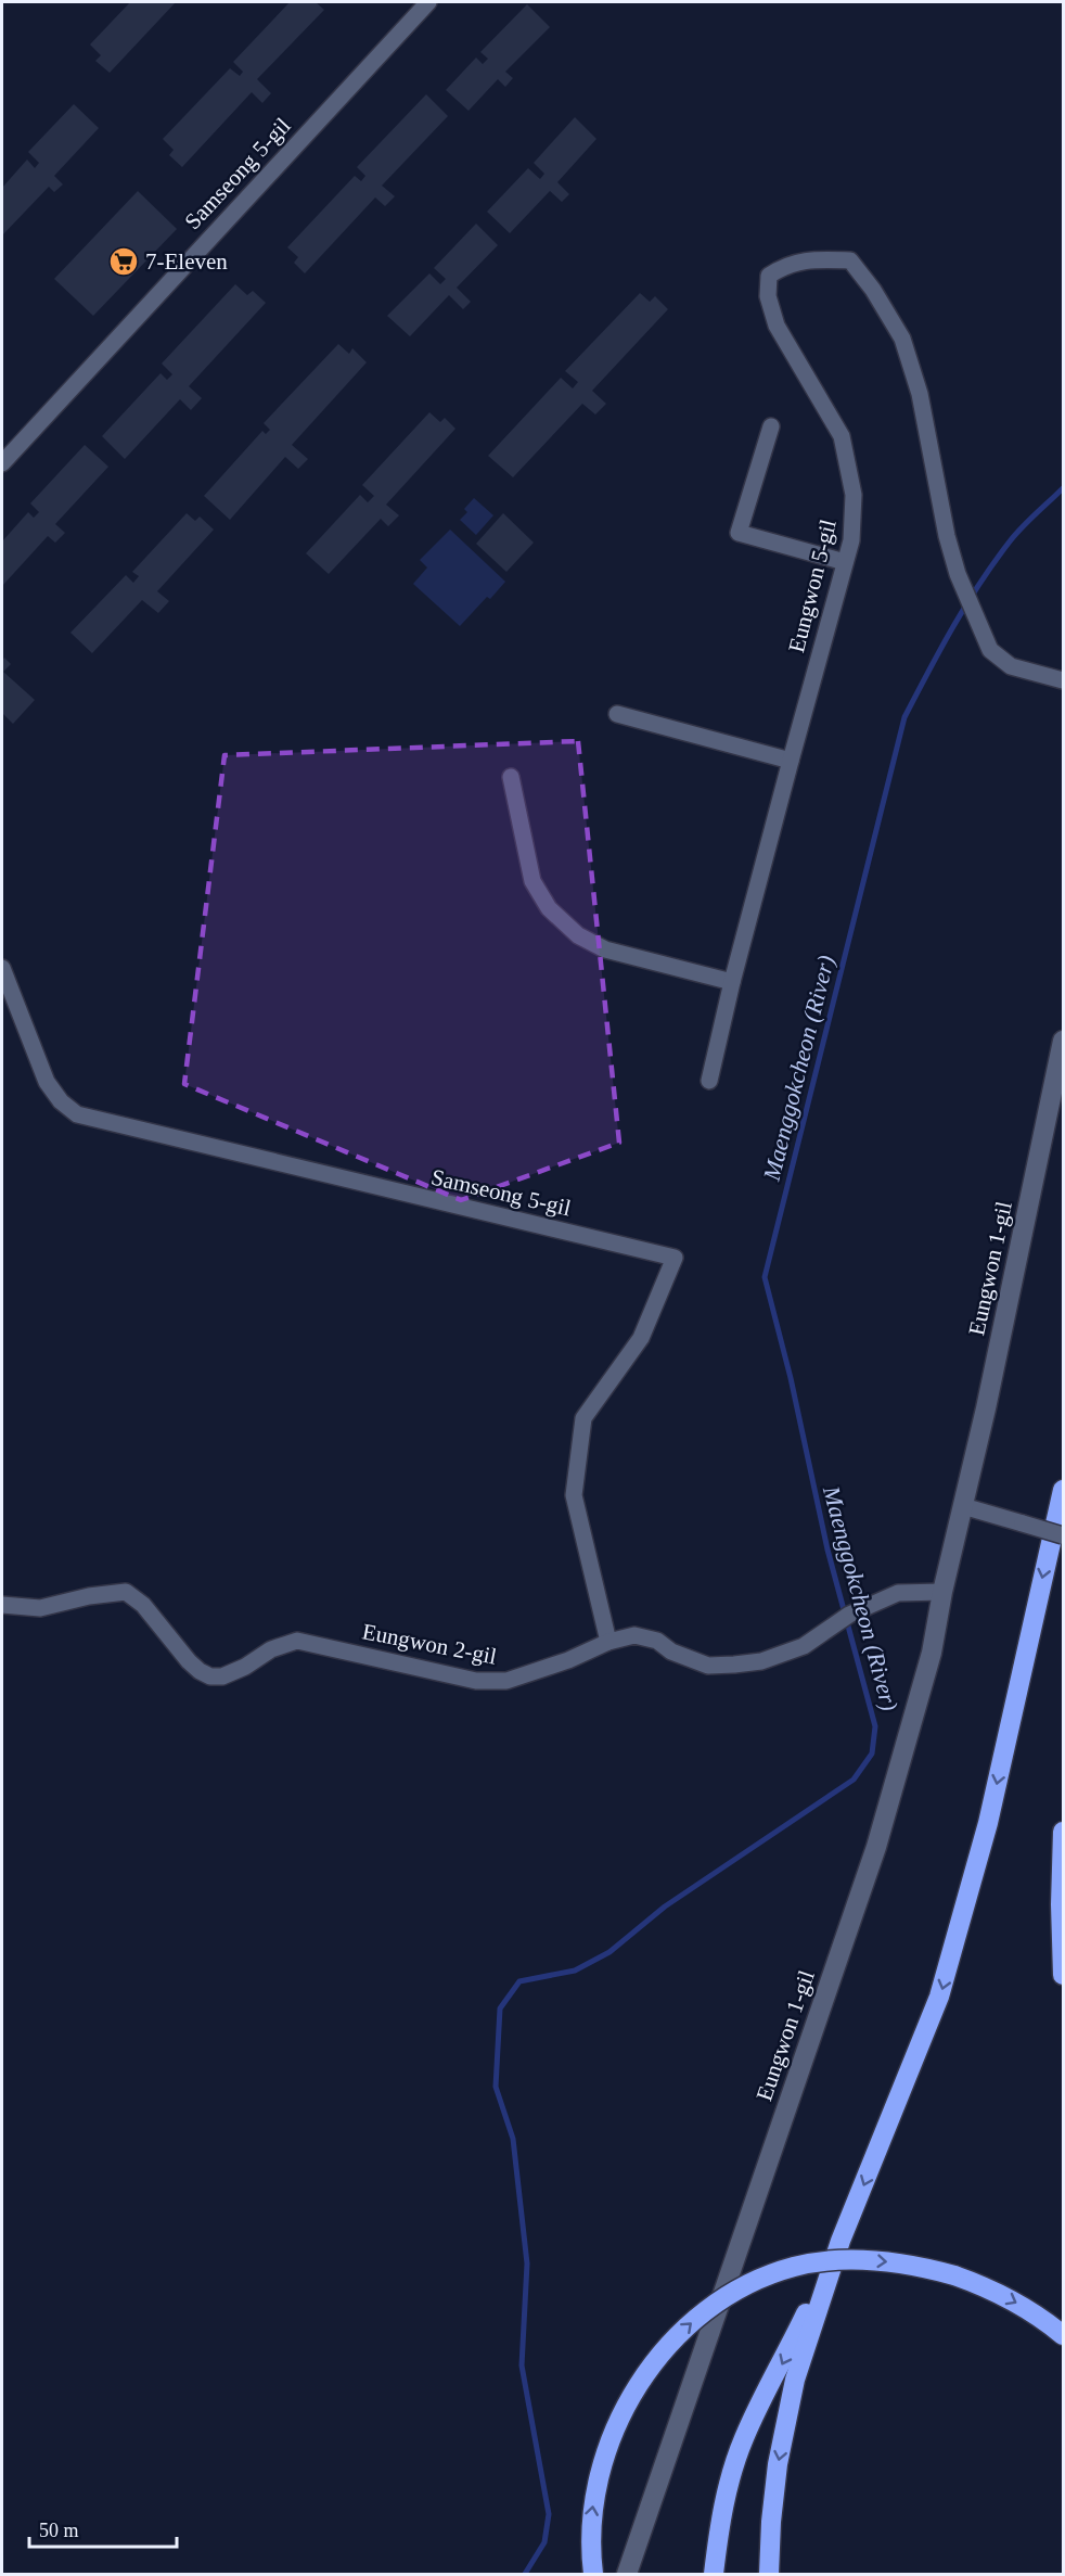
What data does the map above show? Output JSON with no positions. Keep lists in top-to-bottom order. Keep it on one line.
{"streets":{"street":["Samseong 5-gil","Eungwon 5-gil","Eungwon 1-gil","Eungwon 2-gil"]},"crossings":[["Samseong 5-gil","Eungwon 2-gil"],["Eungwon 1-gil","Eungwon 2-gil"]],"water":["Maenggokcheon (River)"],"places":{"supermarket":["7-Eleven"]},"scale_bar":"50 m"}
